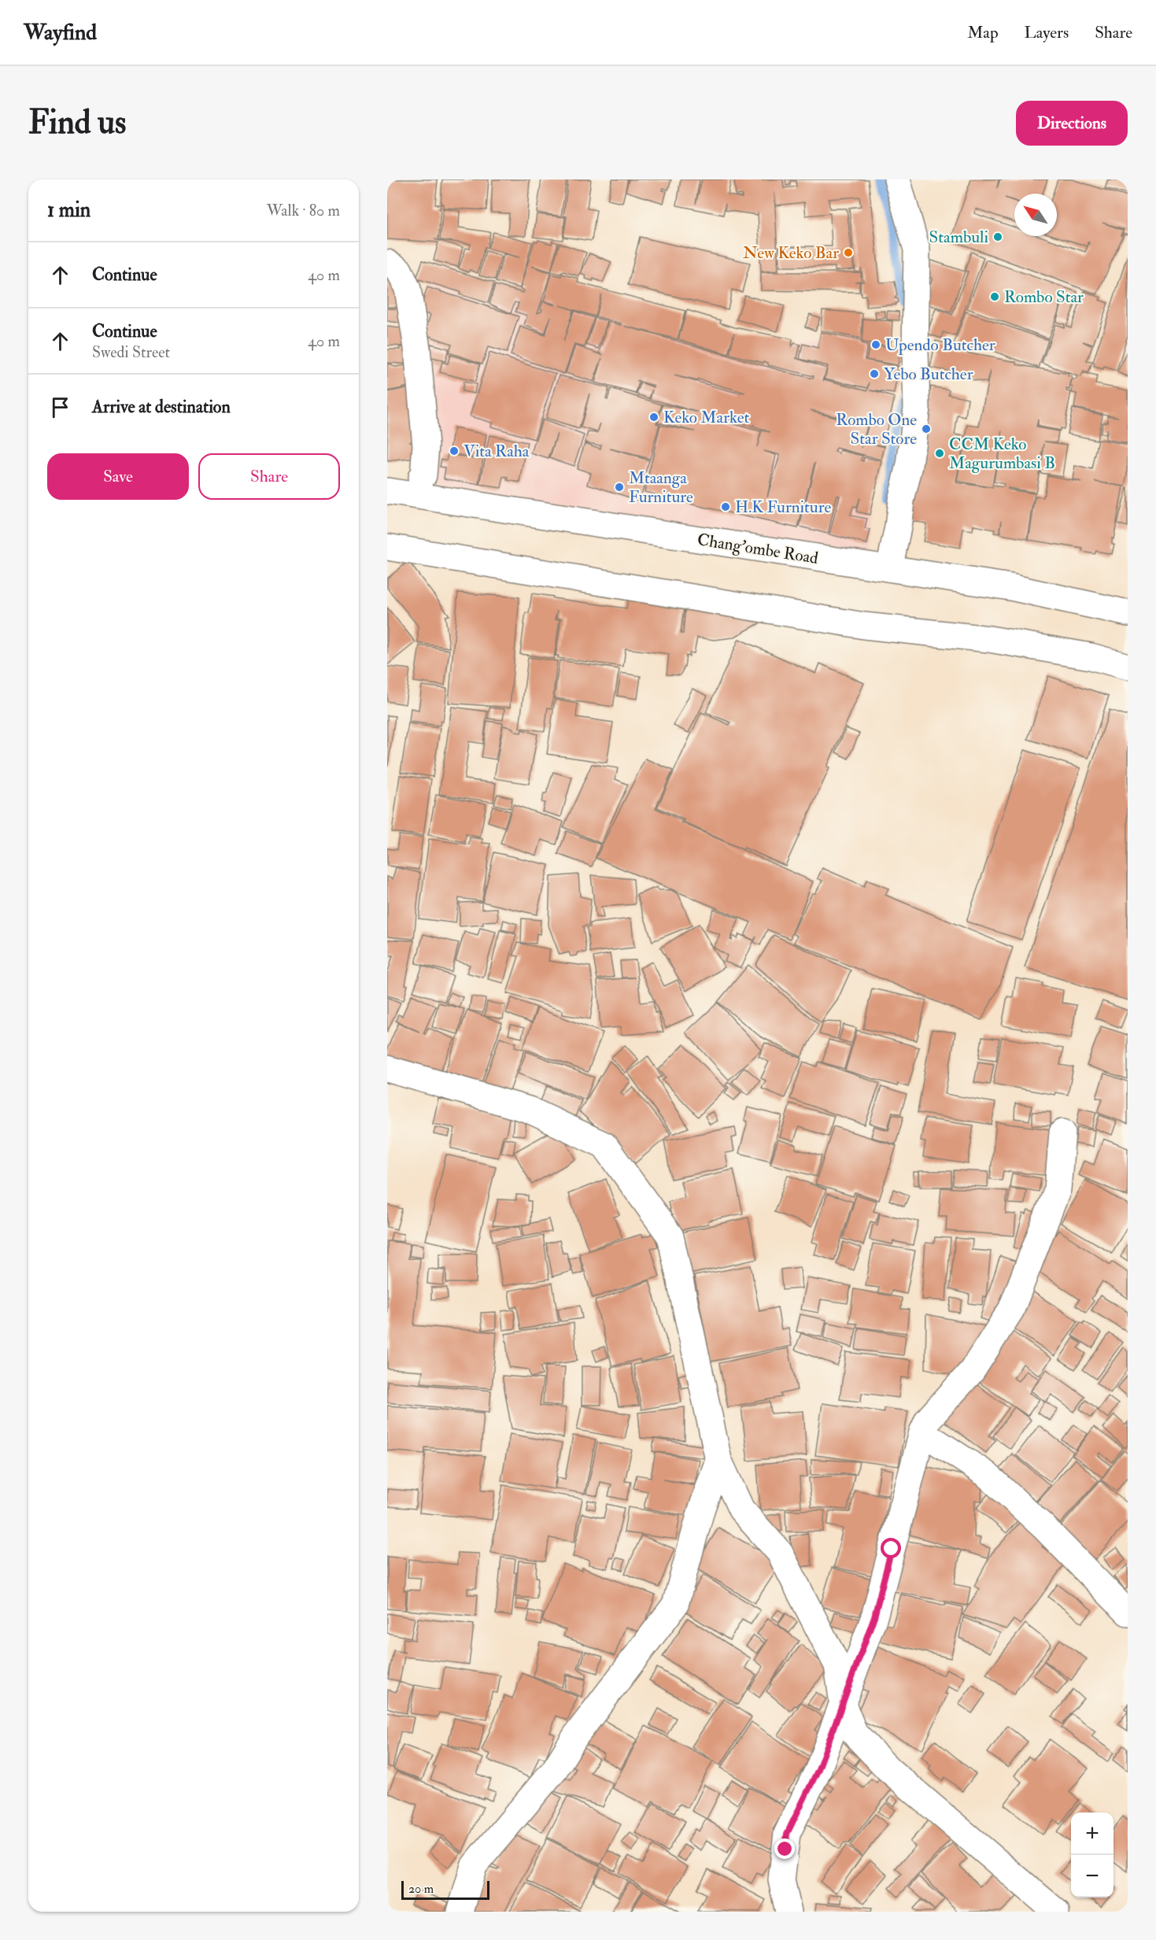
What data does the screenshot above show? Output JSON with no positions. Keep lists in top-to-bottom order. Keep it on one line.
{"streets":{"street":["Chang'ombe Road"]},"places":["Stambuli","New Keko Bar","Rombo Star","Upendo Butcher","Yebo Butcher","Keko Market","Rombo One Star Store","Vita Raha","CCM Keko Magurumbasi B","Mtaanga Furniture","H.K Furniture"],"scale_bar":"20 m","north":"top left","page":{"header":"Wayfind","nav":["Map","Layers","Share"],"buttons":["Directions",["Save","Share"]],"title":"Find us","heading":["1 min","Walk · 80 m"],"list":[["Continue","40 m"],["Continue","Swedi Street","40 m"],"Arrive at destination"],"map_buttons":["+","−"],"scale":"20 m"}}
